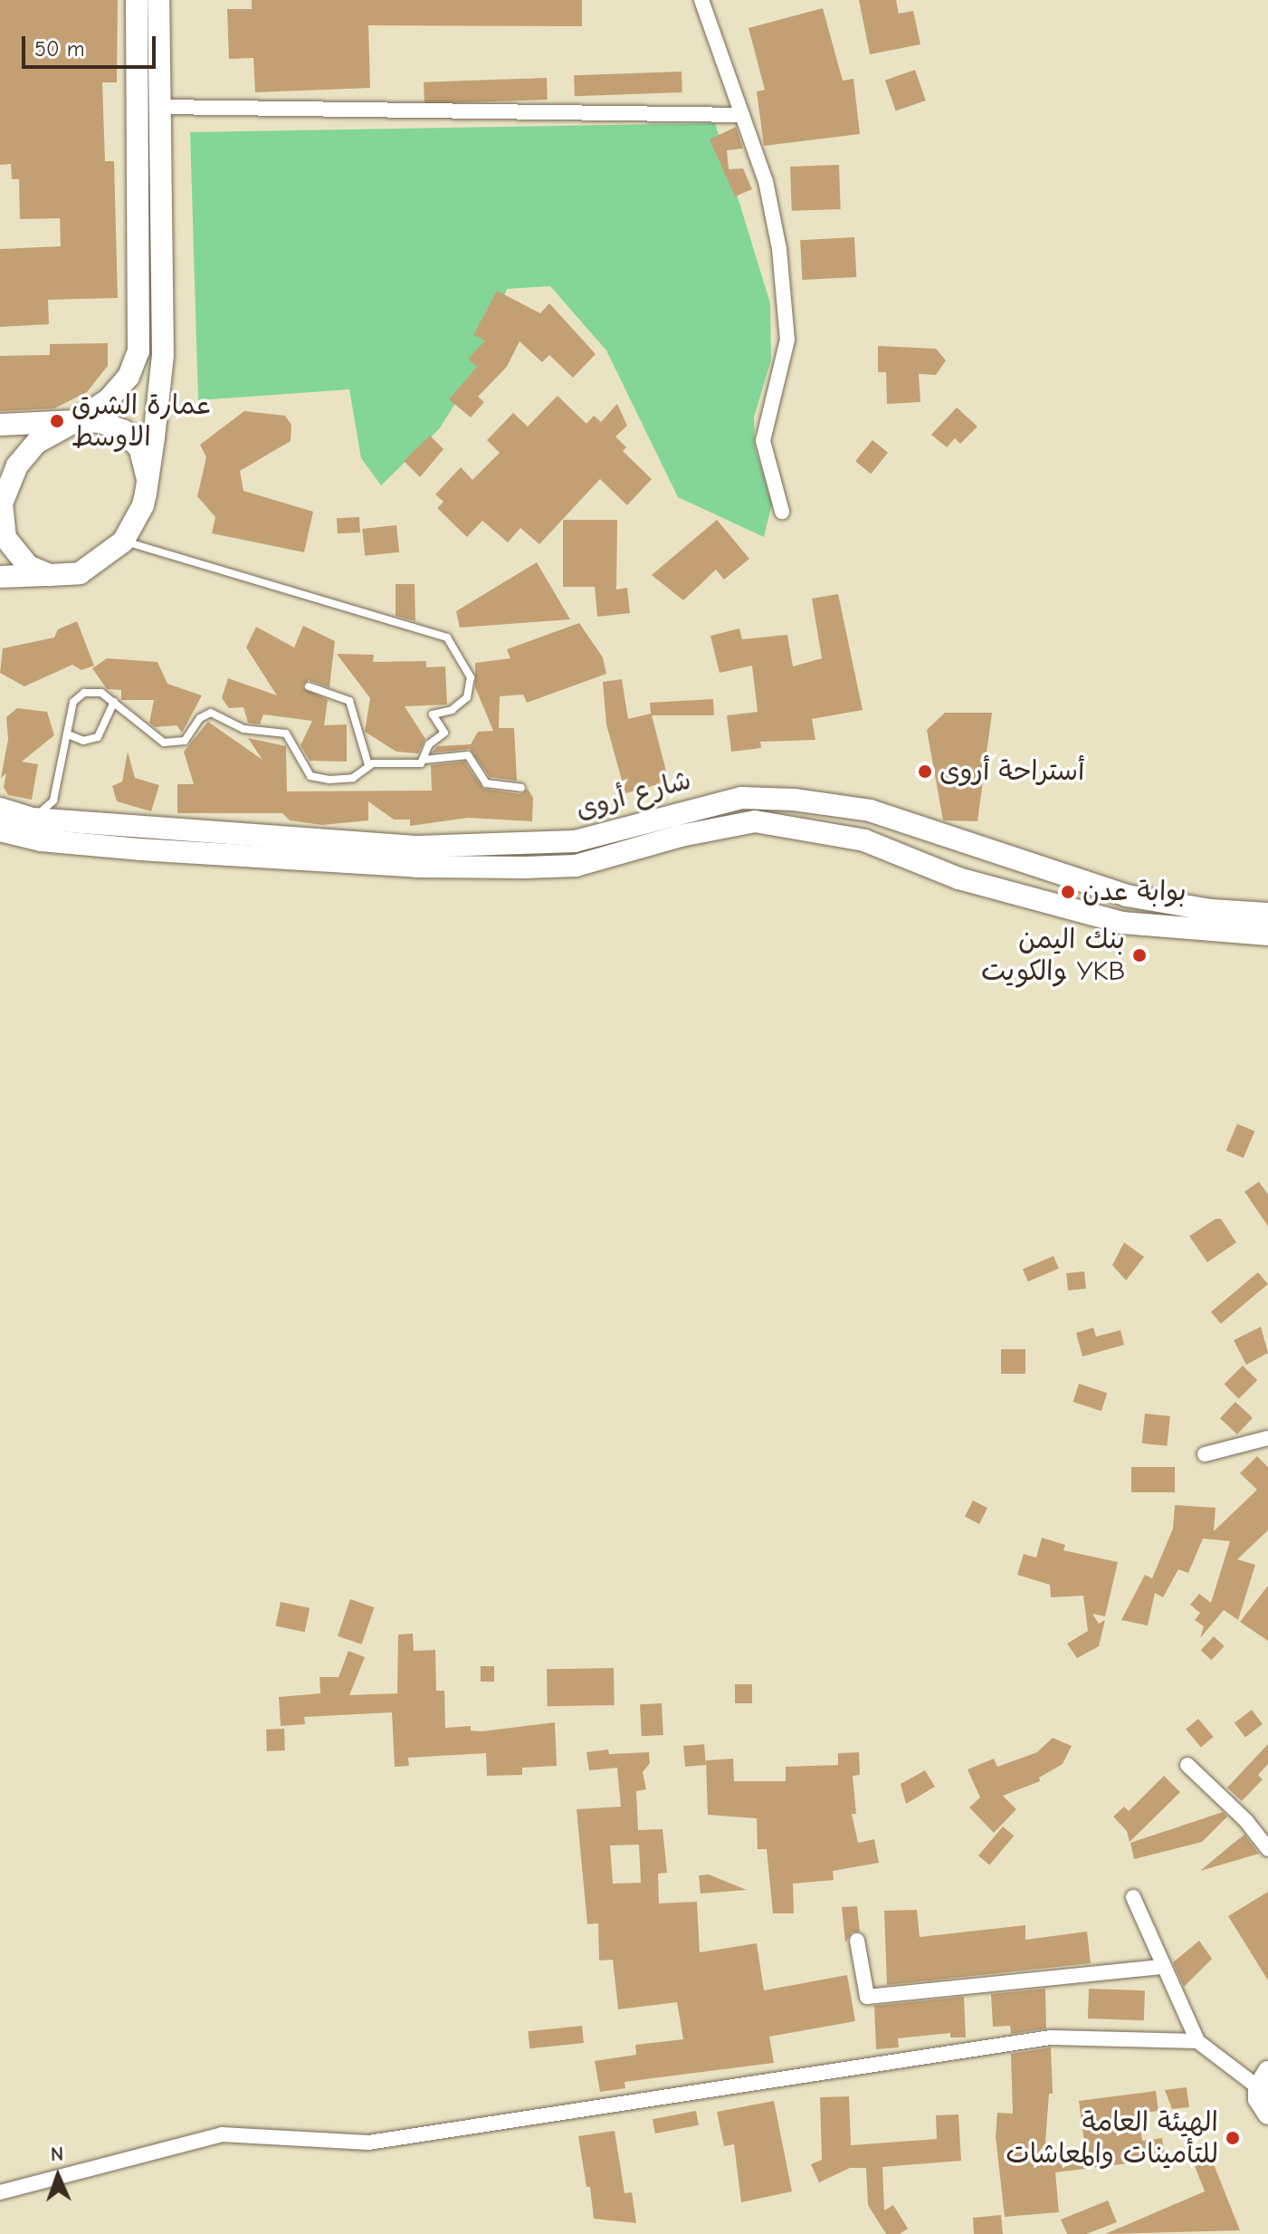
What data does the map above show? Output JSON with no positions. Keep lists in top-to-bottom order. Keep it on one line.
{"streets":{"main road":["شارع أروى"]},"places":["عمارة الشرق الاوسط","أستراحة أروى","بوابة عدن","بنك اليمن والكويت YKB","الهيئة العامة للتأمينات والمعاشات"],"scale_bar":"50 m","north":"top"}
